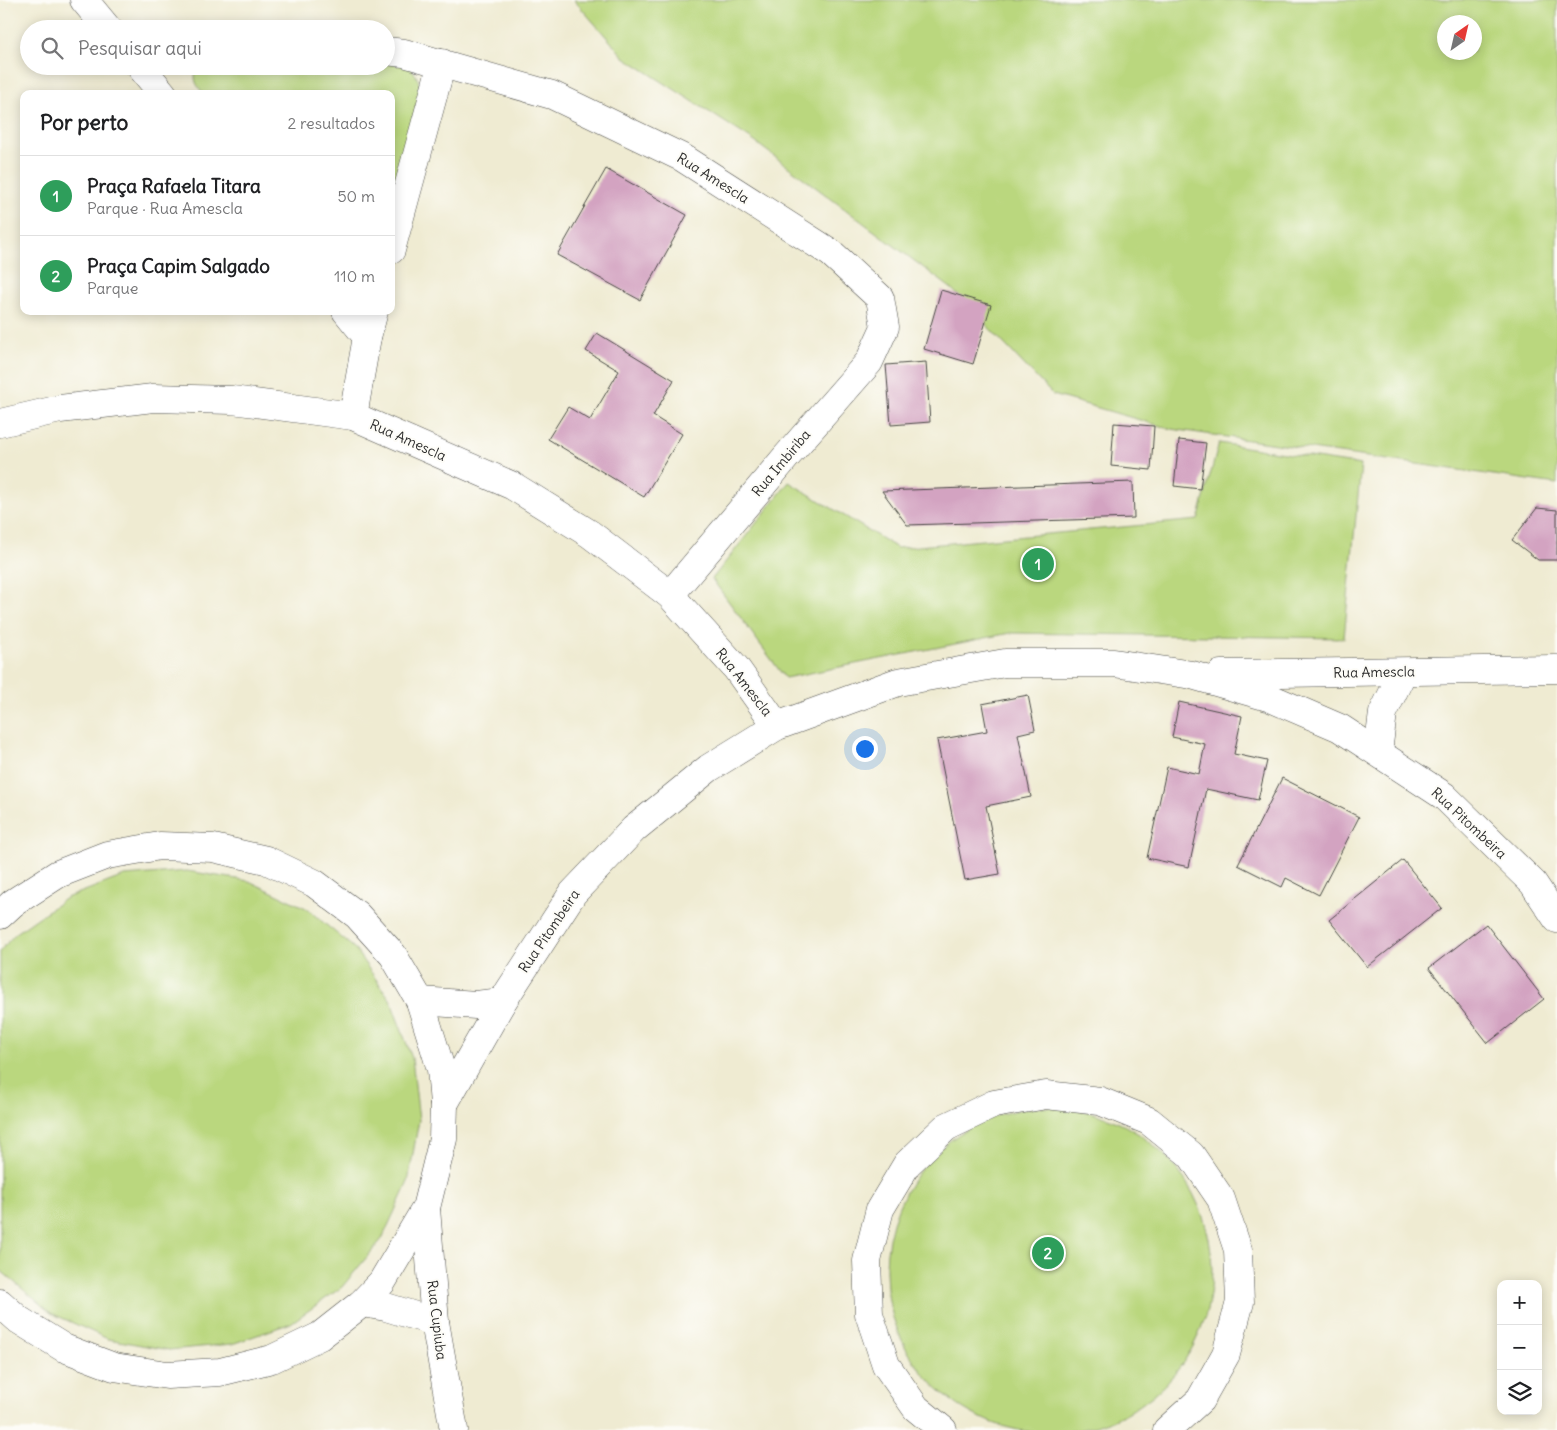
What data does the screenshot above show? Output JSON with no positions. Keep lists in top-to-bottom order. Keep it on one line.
{"streets":{"street":["Rua Amescla","Rua Imbiriba","Rua Pitombeira","Rua Cupiuba"]},"crossings":[["Rua Amescla","Rua Imbiriba"],["Rua Amescla","Rua Pitombeira"],["Rua Pitombeira","Rua Cupiuba"]],"north":"top right","page":{"search":"Pesquisar aqui","heading":["Por perto","2 resultados"],"list":[{"mark":"1","name":"Praça Rafaela Titara","note":"Parque · Rua Amescla","value":"50 m"},{"mark":"2","name":"Praça Capim Salgado","note":"Parque","value":"110 m"}],"pins":["1","2"],"map_buttons":["+","−"]}}
